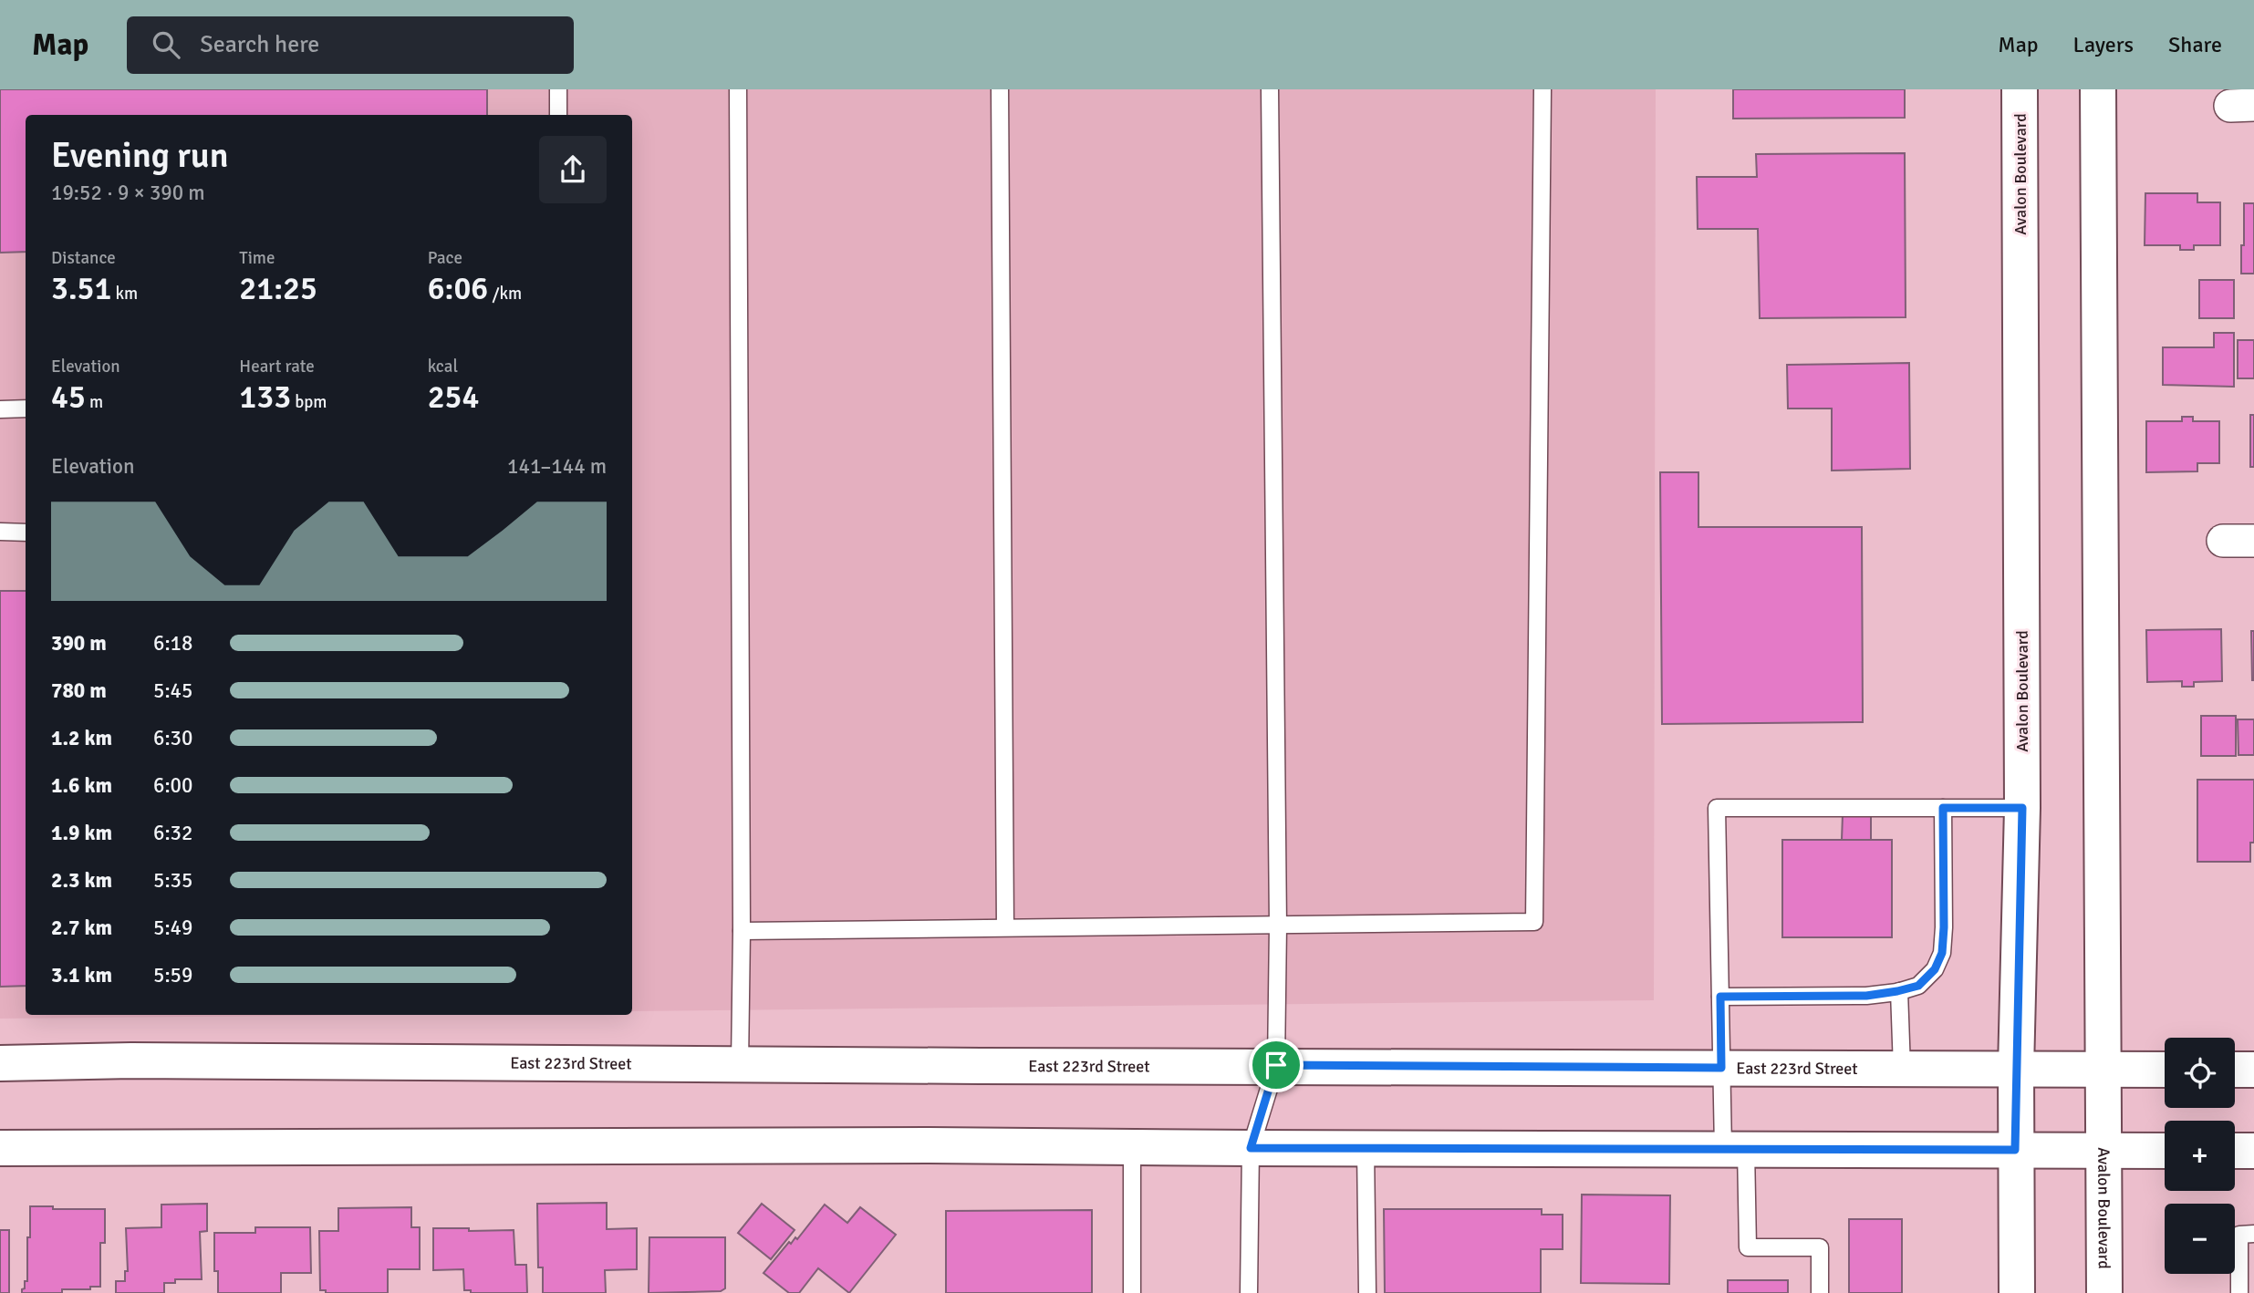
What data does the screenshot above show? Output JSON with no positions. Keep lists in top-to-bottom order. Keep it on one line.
{"streets":{"main road":["Avalon Boulevard","East 223rd Street"]},"crossings":[["Avalon Boulevard","East 223rd Street"]],"page":{"header":"Map","search":"Search here","nav":["Map","Layers","Share"],"heading":["Evening run","19:52 · 9 × 390 m"],"stats":[["Distance","3.51 km"],["Time","21:25"],["Pace","6:06 /km"],["Elevation","45 m"],["Heart rate","133 bpm"],["kcal","254"]],"chart":["Elevation","141–144 m"],"list":[{"name":"390 m","note":"6:18"},{"name":"780 m","note":"5:45"},{"name":"1.2 km","note":"6:30"},{"name":"1.6 km","note":"6:00"},{"name":"1.9 km","note":"6:32"},{"name":"2.3 km","note":"5:35"},{"name":"2.7 km","note":"5:49"},{"name":"3.1 km","note":"5:59"}],"map_buttons":["+","−"]}}
